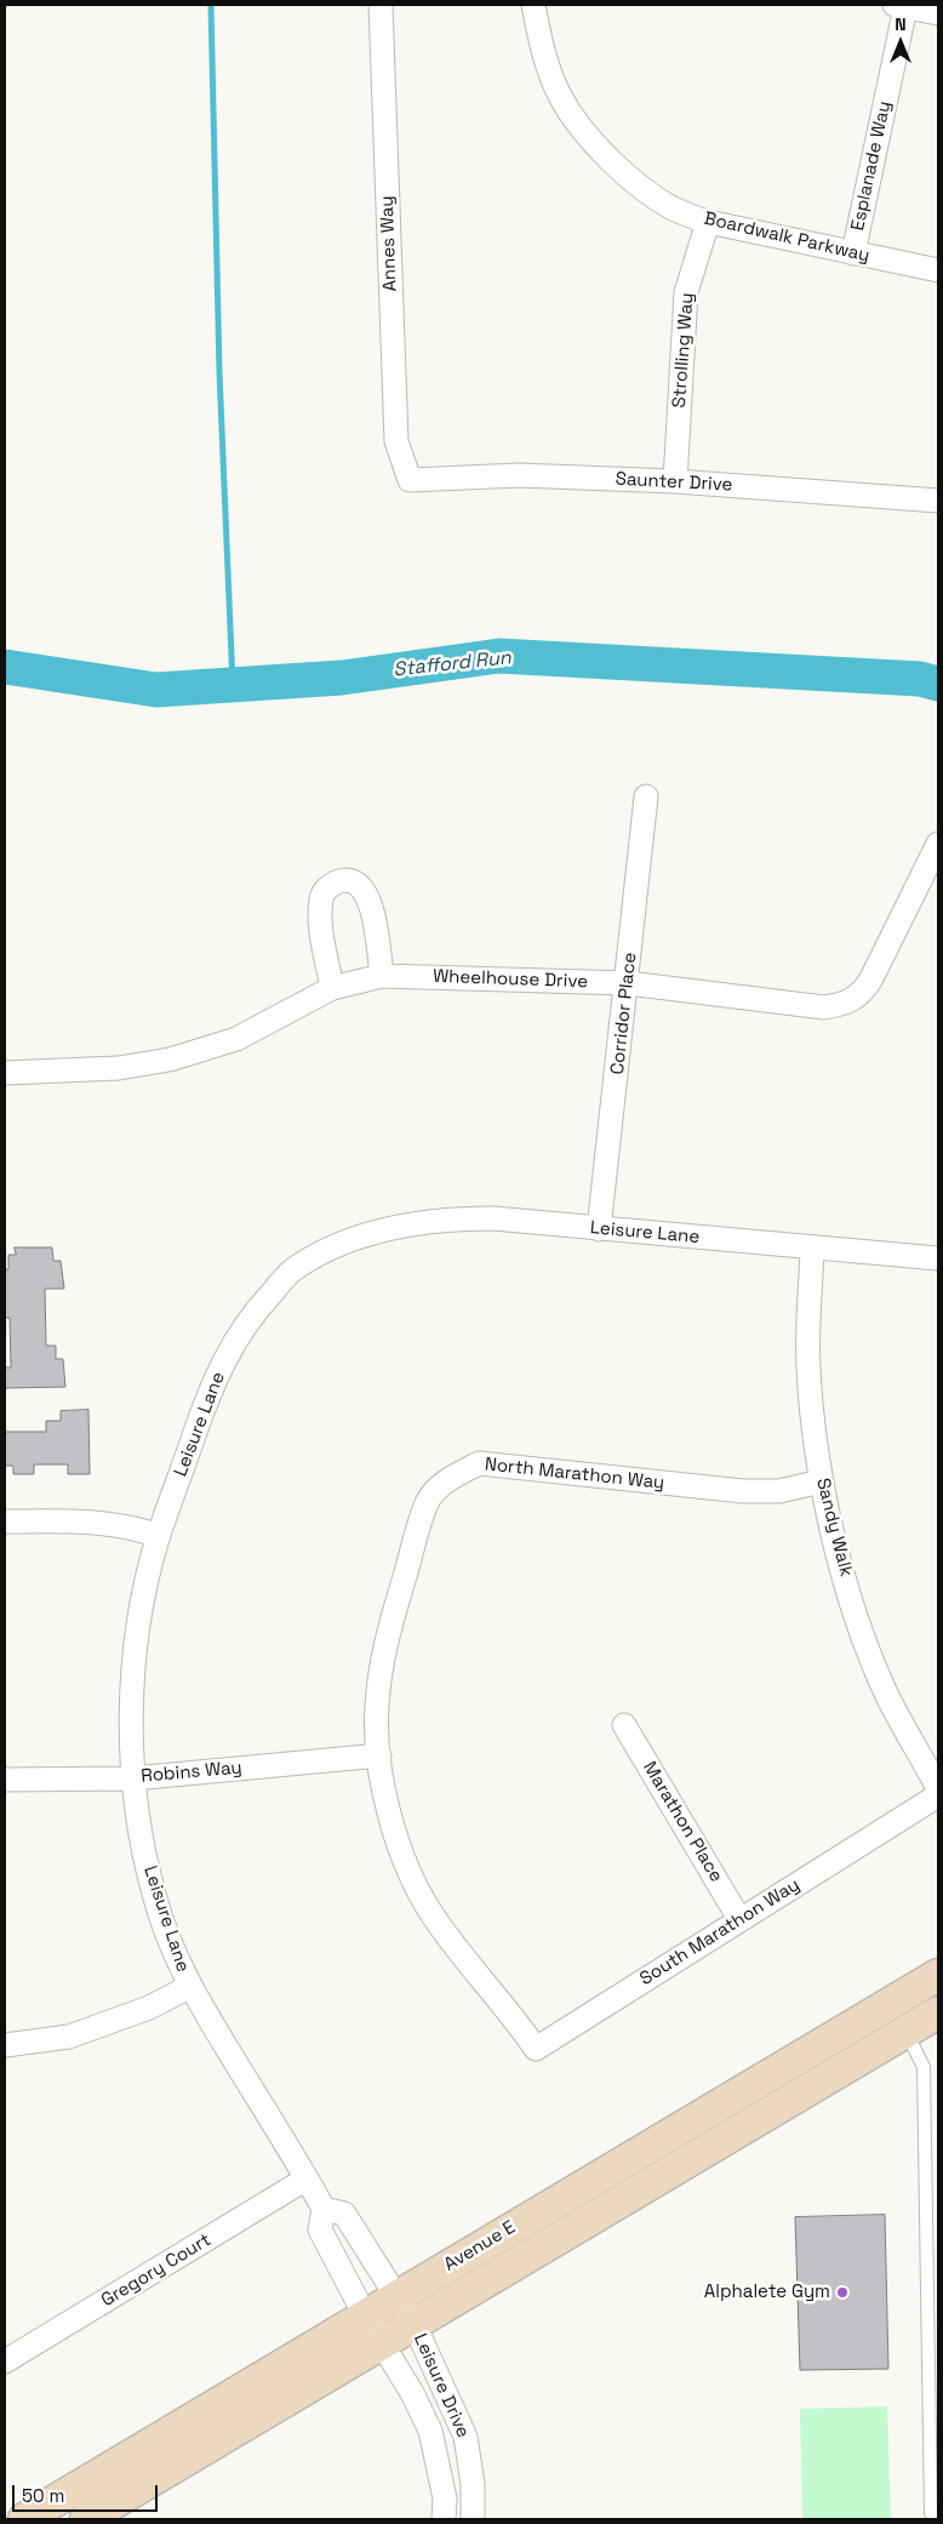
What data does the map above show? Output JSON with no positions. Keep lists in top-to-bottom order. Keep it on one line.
{"streets":{"street":["Esplanade Way","Boardwalk Parkway","Annes Way","Strolling Way","Saunter Drive","Wheelhouse Drive","Corridor Place","Leisure Lane","North Marathon Way","Sandy Walk","Robins Way","Marathon Place","South Marathon Way","Avenue E","Gregory Court","Leisure Drive"]},"crossings":[["Esplanade Way","Boardwalk Parkway"],["Boardwalk Parkway","Strolling Way"],["Annes Way","Saunter Drive"],["Strolling Way","Saunter Drive"],["Wheelhouse Drive","Corridor Place"],["Corridor Place","Leisure Lane"],["Leisure Lane","Sandy Walk"],["Leisure Lane","Robins Way"],["Leisure Lane","Avenue E"],["Leisure Lane","Gregory Court"],["Leisure Lane","Leisure Drive"],["North Marathon Way","Sandy Walk"],["North Marathon Way","Robins Way"],["North Marathon Way","South Marathon Way"],["Marathon Place","South Marathon Way"],["Avenue E","Leisure Drive"]],"water":["Stafford Run"],"places":["Alphalete Gym"],"scale_bar":"50 m","north":"top"}
